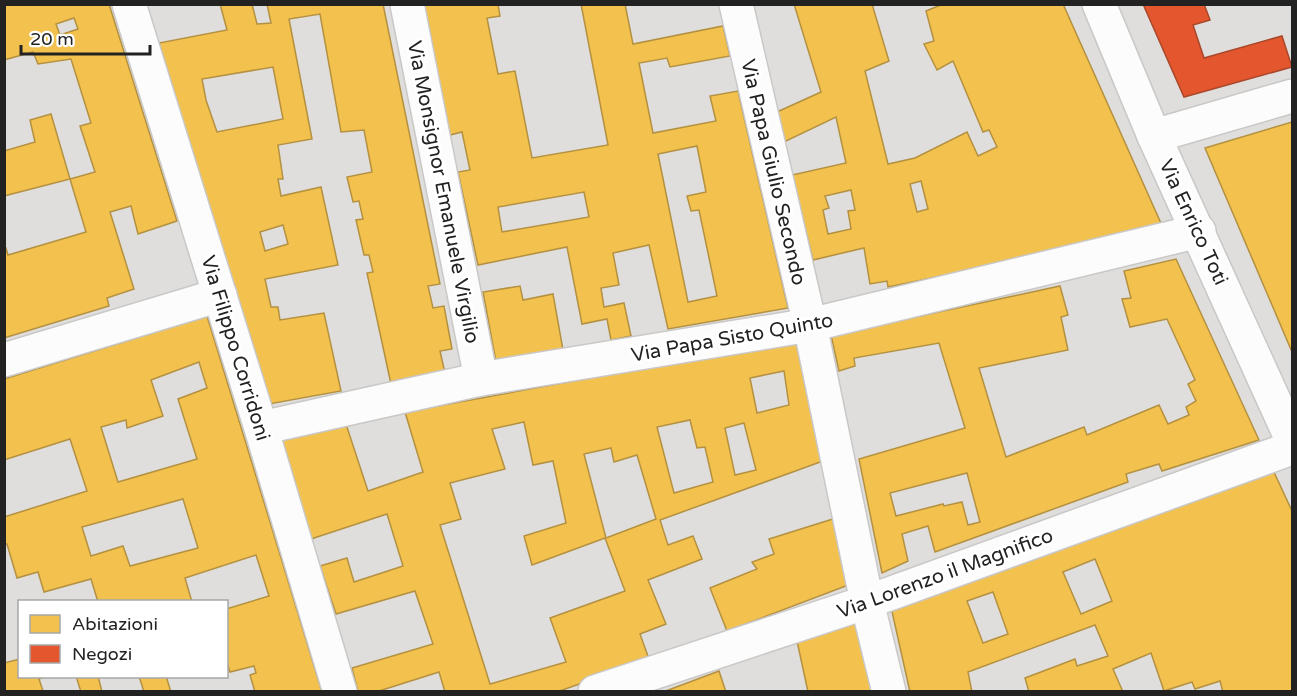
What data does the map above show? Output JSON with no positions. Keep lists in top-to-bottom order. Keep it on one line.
{"streets":{"street":["Via Papa Giulio Secondo","Via Monsignor Emanuele Virgilio","Via Enrico Toti","Via Papa Sisto Quinto","Via Filippo Corridoni","Via Lorenzo il Magnifico"]},"crossings":[["Via Papa Giulio Secondo","Via Papa Sisto Quinto"],["Via Papa Giulio Secondo","Via Lorenzo il Magnifico"],["Via Monsignor Emanuele Virgilio","Via Papa Sisto Quinto"],["Via Enrico Toti","Via Papa Sisto Quinto"],["Via Papa Sisto Quinto","Via Filippo Corridoni"]],"legend":["Abitazioni","Negozi"],"scale_bar":"20 m"}
